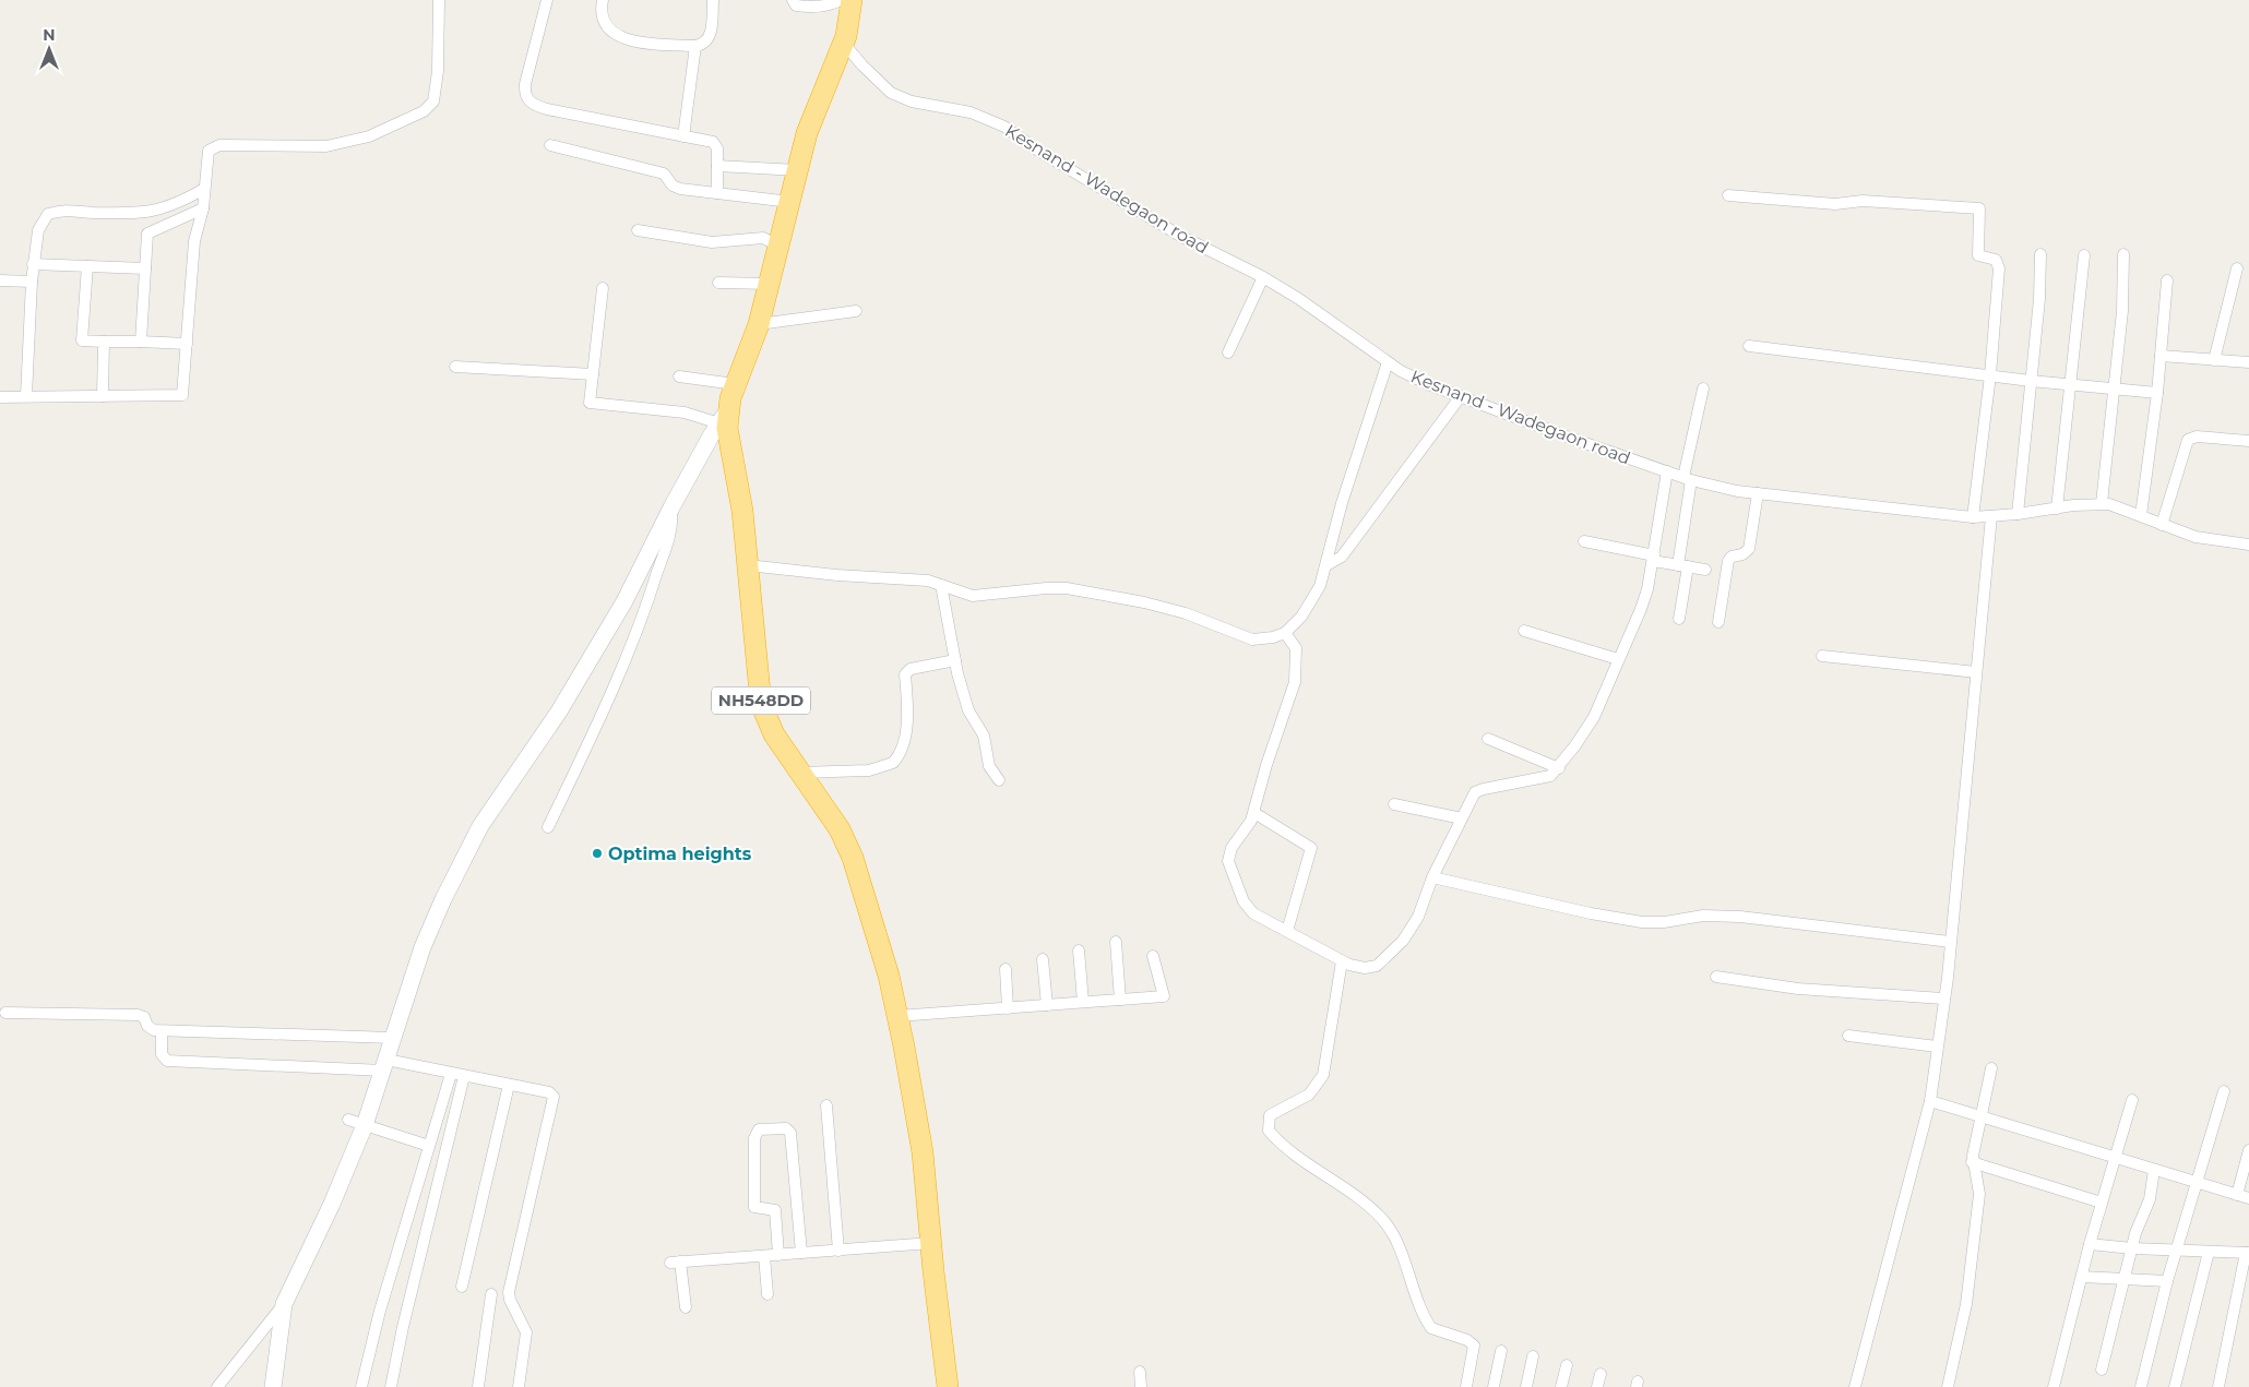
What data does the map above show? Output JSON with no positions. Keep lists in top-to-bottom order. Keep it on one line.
{"streets":{"highway":["NH548DD"],"street":["Kesnand - Wadegaon road"]},"crossings":[["Kesnand - Wadegaon road","NH548DD"]],"places":["Optima heights"],"north":"top"}
